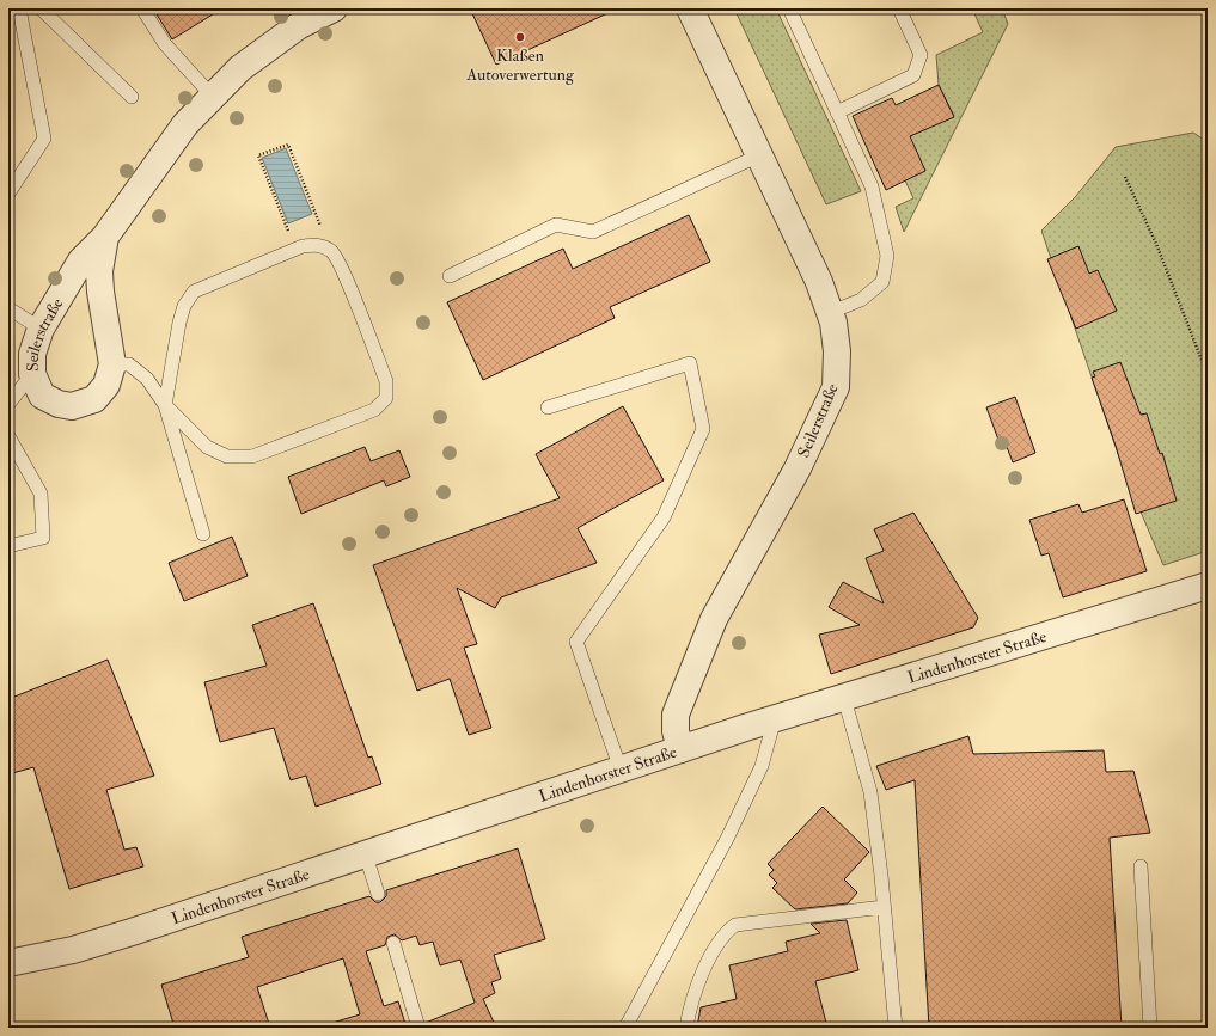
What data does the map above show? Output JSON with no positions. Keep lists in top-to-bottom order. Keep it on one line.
{"streets":{"street":["Seilerstraße","Lindenhorster Straße"]},"crossings":[["Seilerstraße","Lindenhorster Straße"]],"places":["Klaßen Autoverwertung"]}
